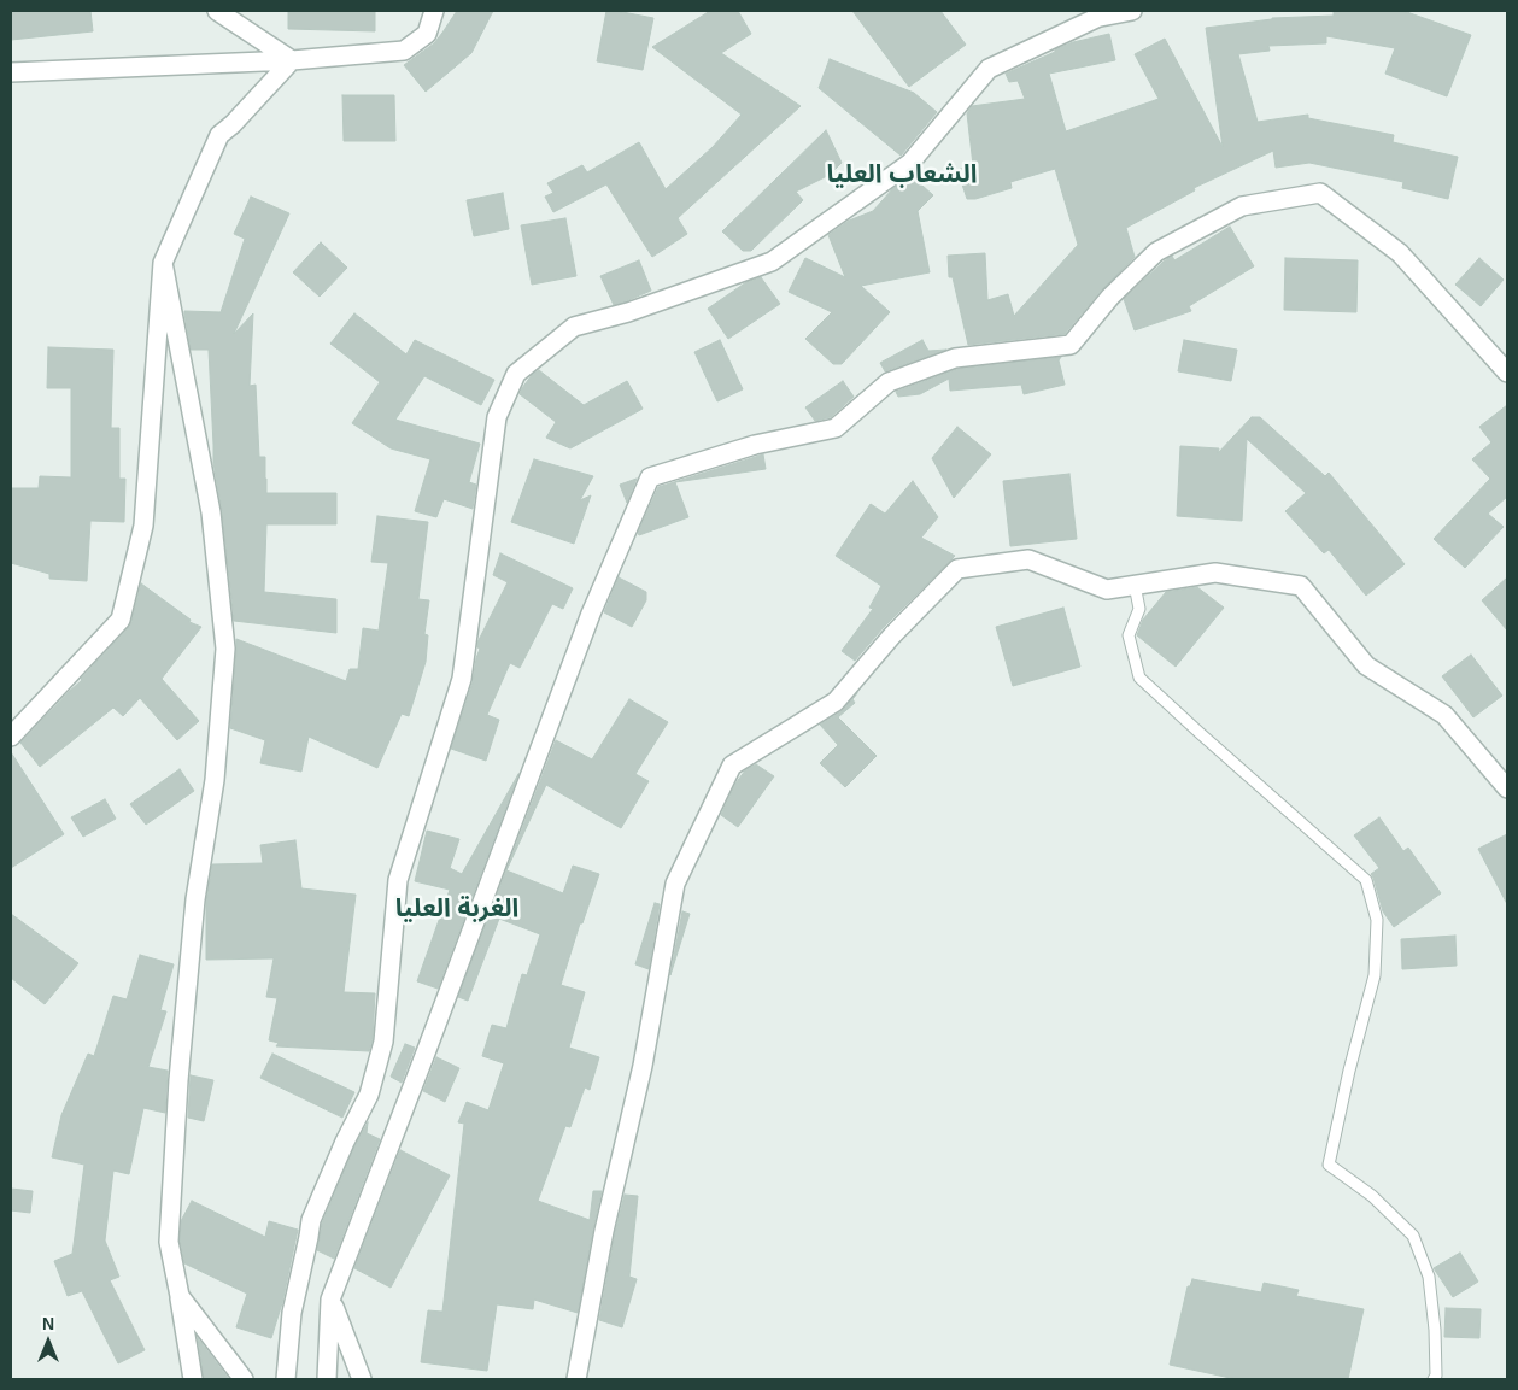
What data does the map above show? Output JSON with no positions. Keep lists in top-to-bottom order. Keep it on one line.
{"districts":["الشعاب العليا","الغربة العليا"],"north":"top"}
